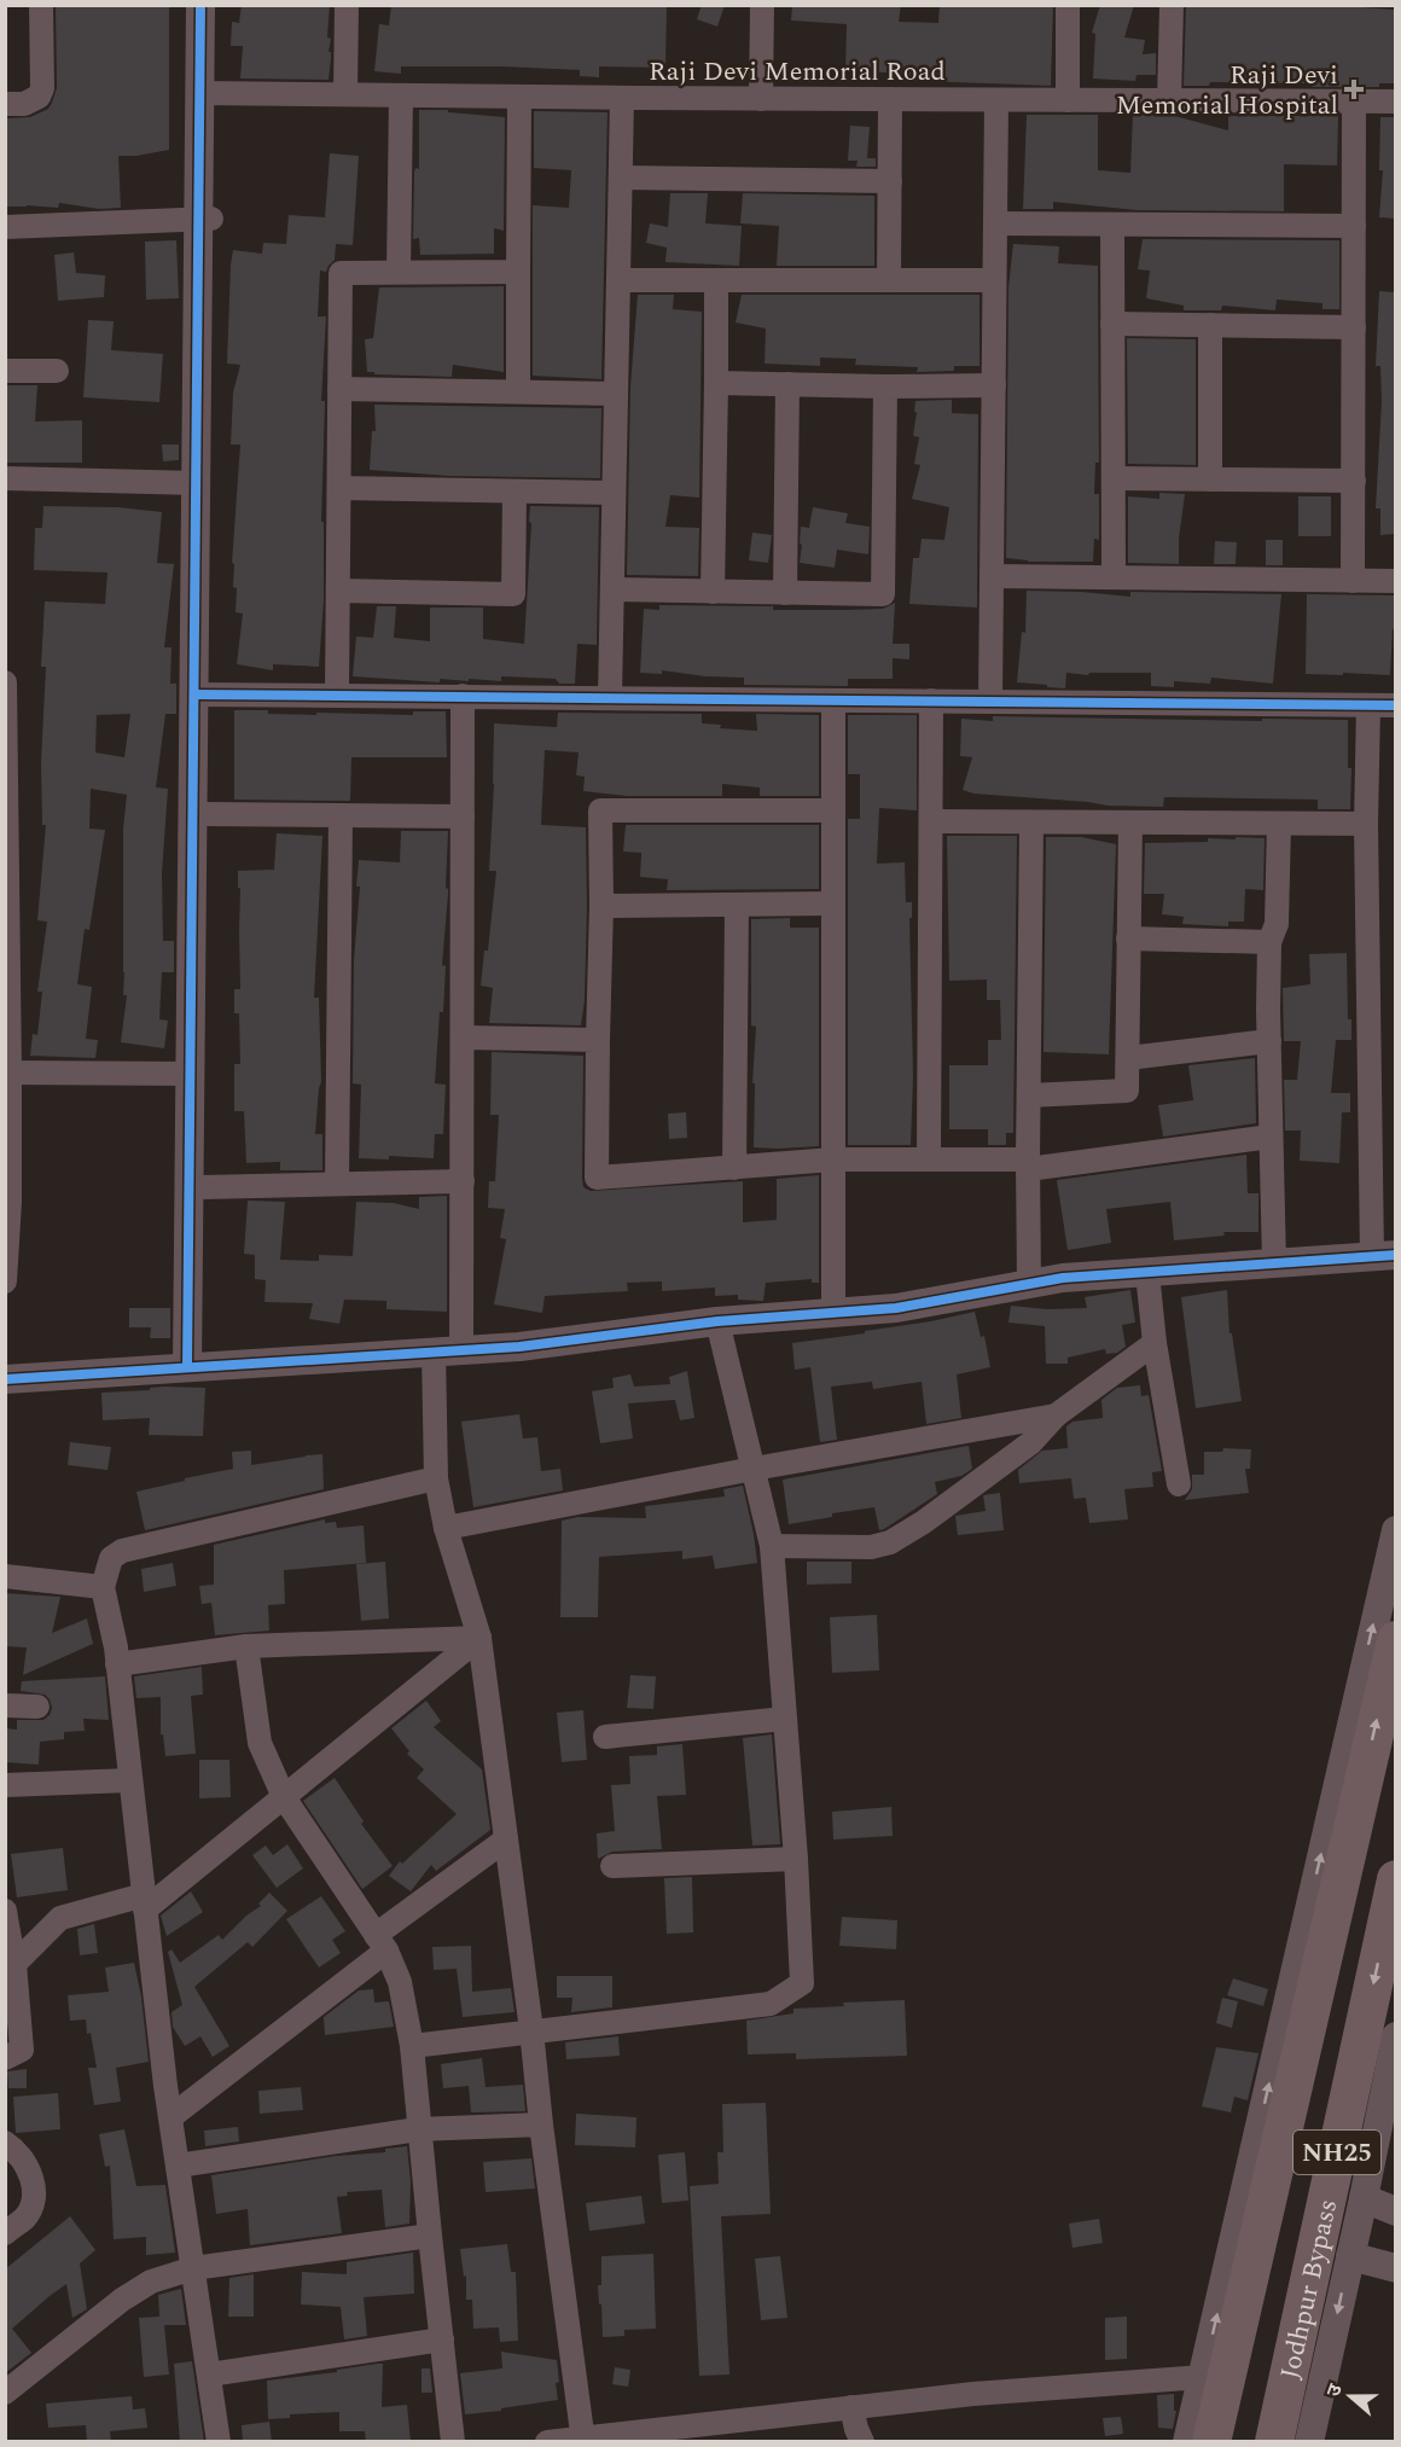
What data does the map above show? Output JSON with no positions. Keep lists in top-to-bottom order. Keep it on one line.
{"streets":{"highway":["NH25","Jodhpur Bypass"],"street":["Raji Devi Memorial Road"]},"places":{"health":["Raji Devi Memorial Hospital"]},"north":"left"}
